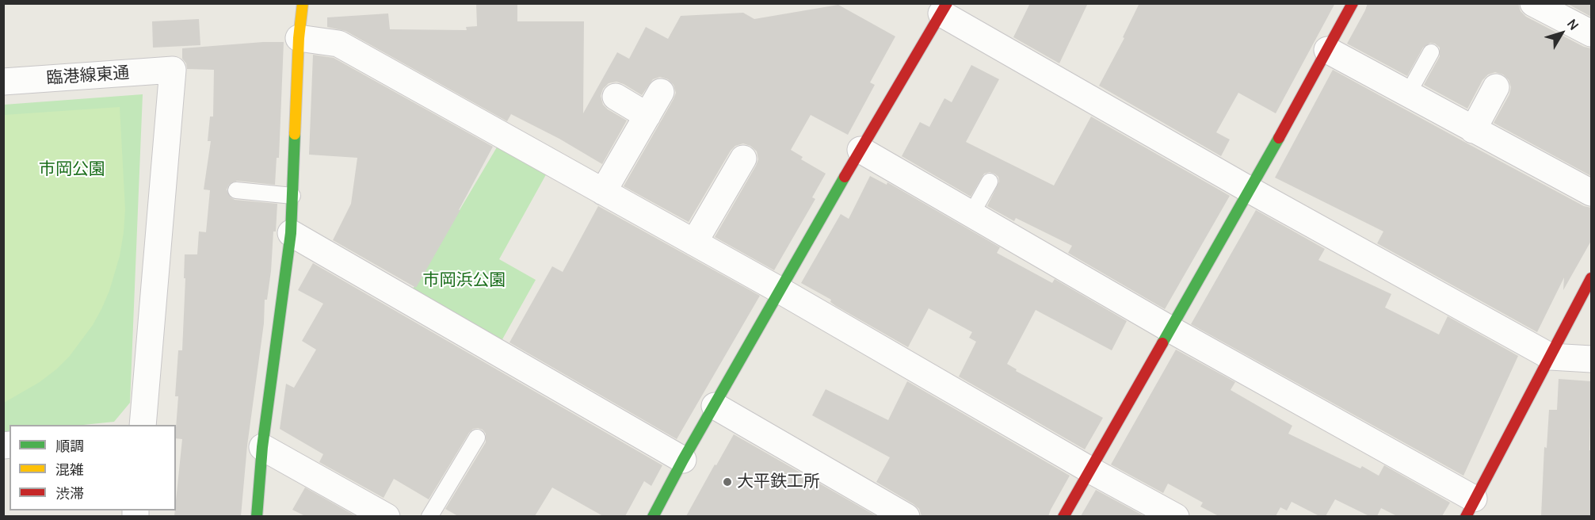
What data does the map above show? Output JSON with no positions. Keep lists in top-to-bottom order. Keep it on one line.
{"streets":{"street":["臨港線東通"]},"parks":["市岡公園","市岡浜公園"],"places":["大平鉄工所"],"legend":["順調","混雑","渋滞"],"north":"top right"}
